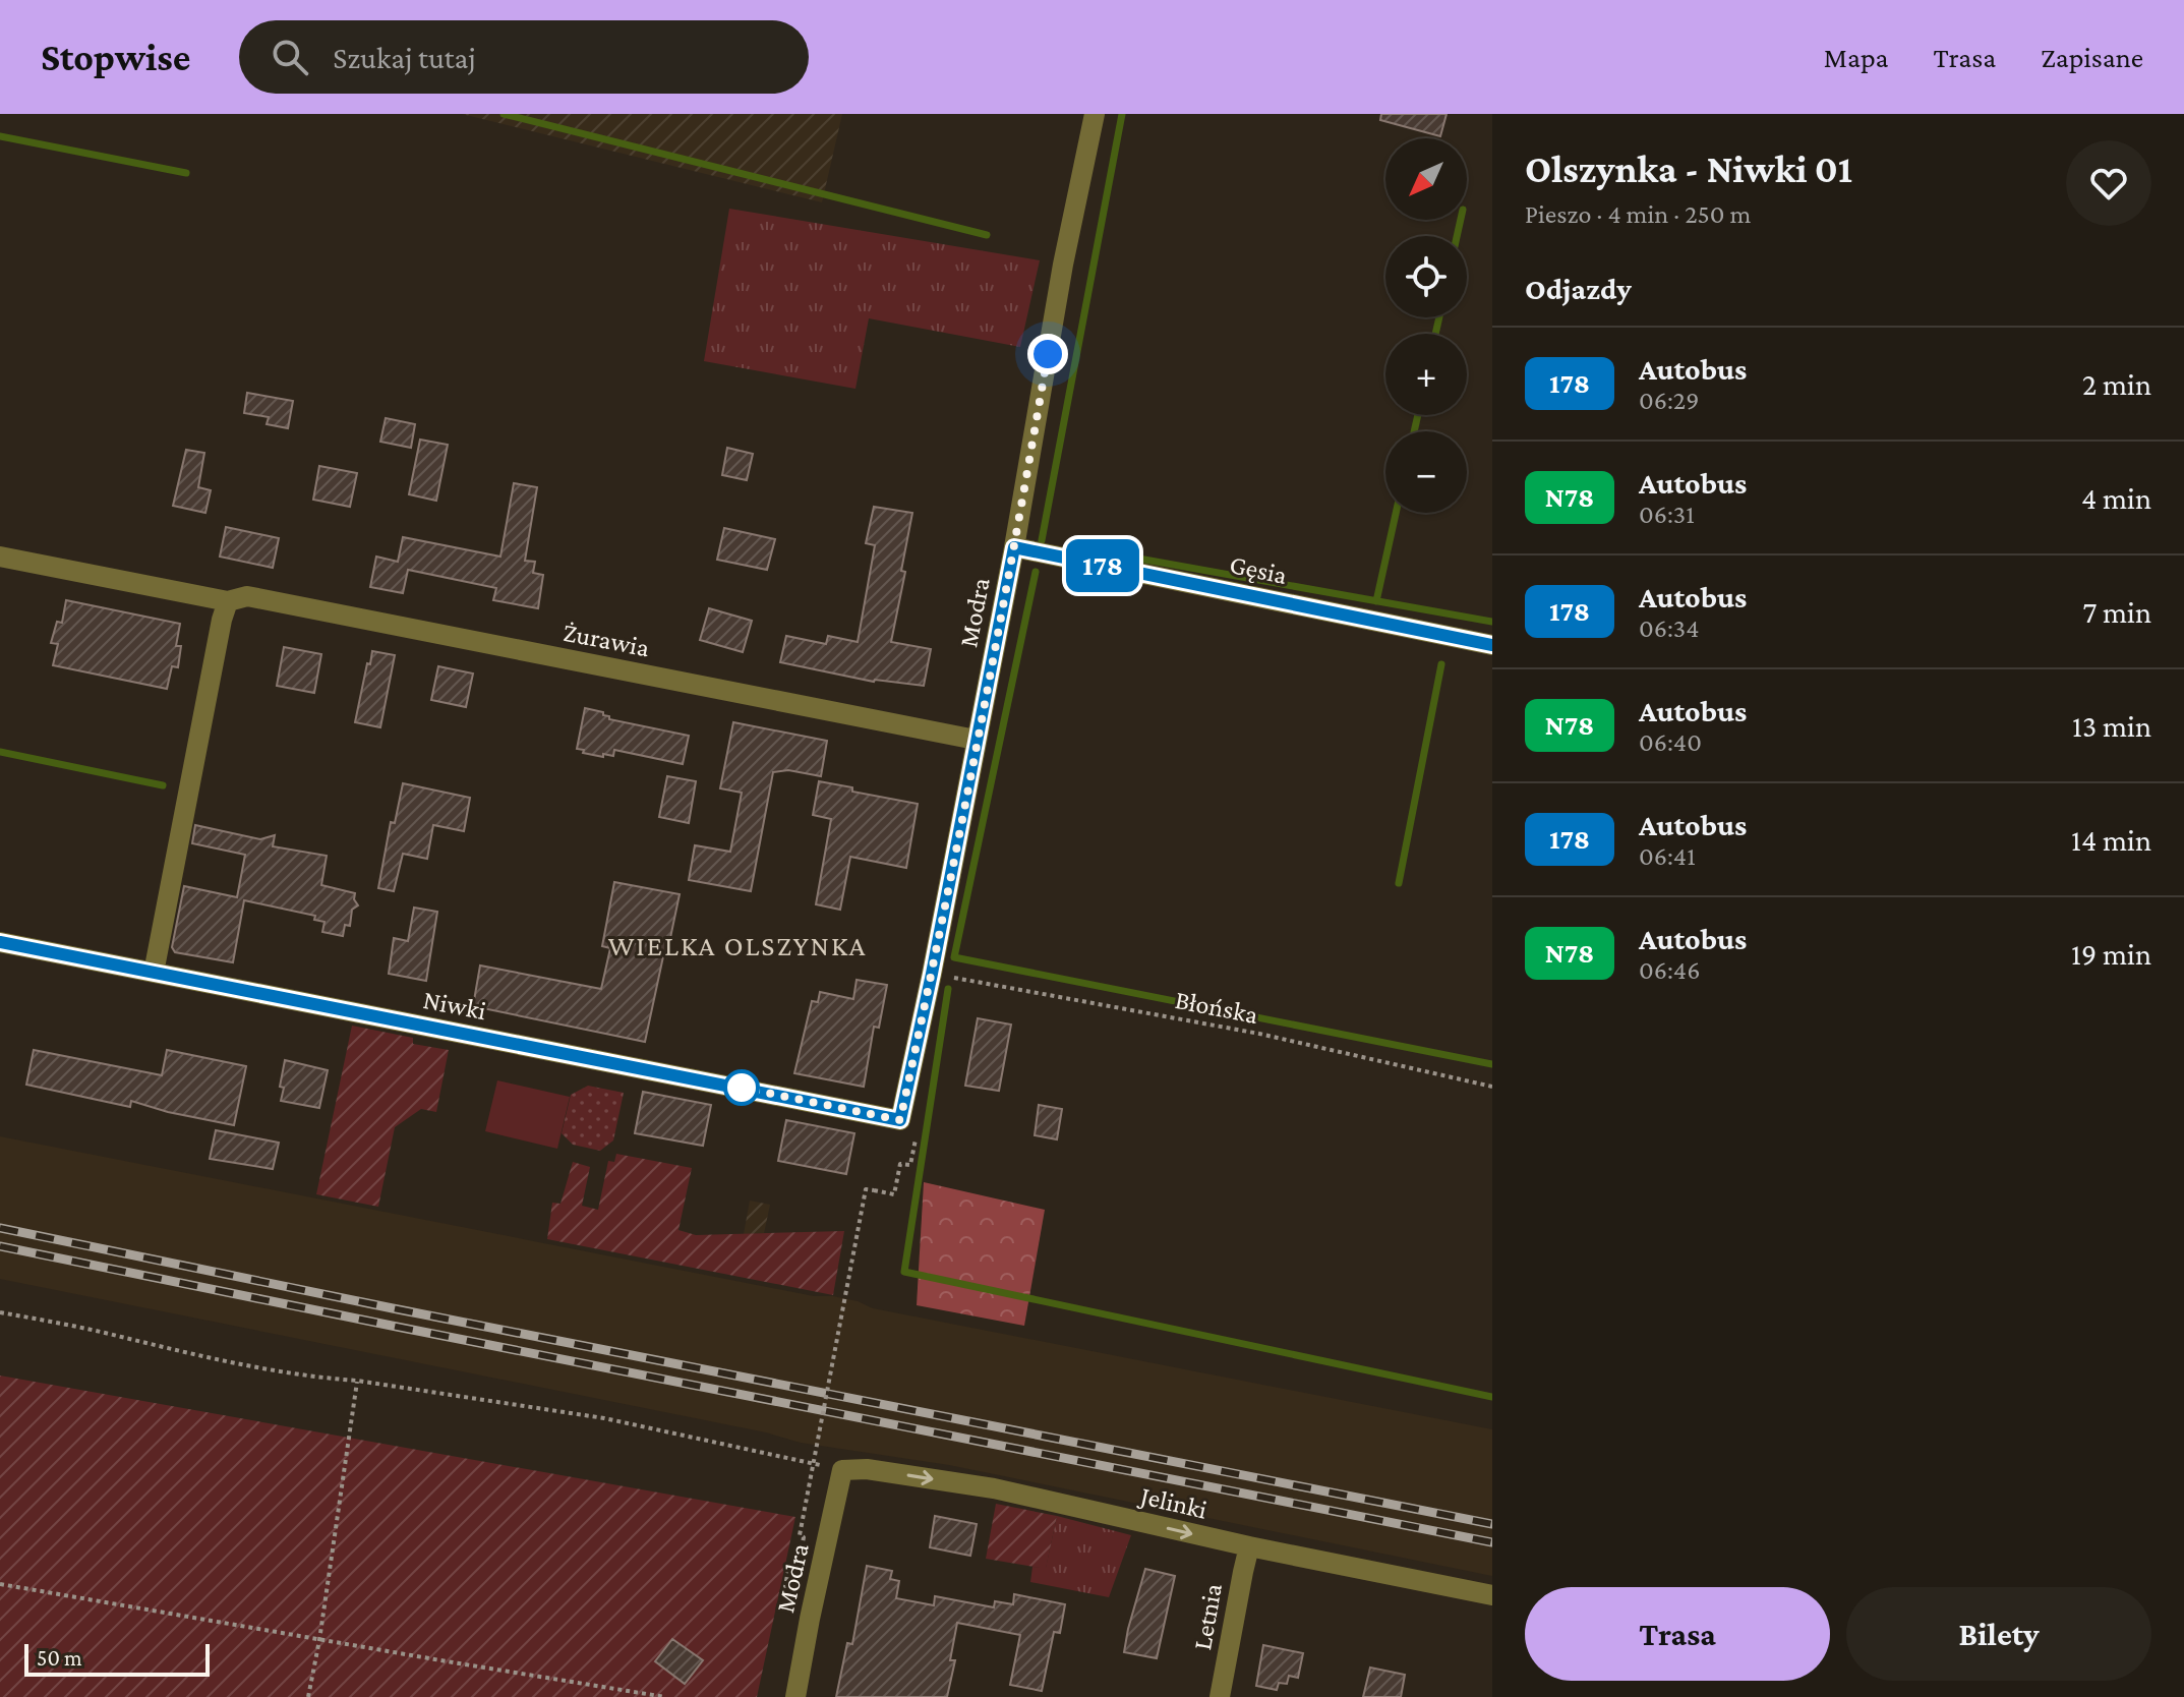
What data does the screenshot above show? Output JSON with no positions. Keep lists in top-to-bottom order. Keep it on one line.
{"streets":{"street":["Gęsia","Modra","Żurawia","Niwki","Jelinki","Letnia"],"path":["Błońska"]},"crossings":[["Gęsia","Modra"],["Modra","Żurawia"],["Modra","Niwki"],["Modra","Błońska"],["Modra","Jelinki"],["Jelinki","Letnia"]],"one_way":["Jelinki"],"districts":["WIELKA OLSZYNKA"],"lines":["bus line 178"],"scale_bar":"50 m","north":"bottom left","page":{"header":"Stopwise","search":"Szukaj tutaj","nav":["Mapa","Trasa","Zapisane"],"on_map":"178","heading":[["Olszynka - Niwki 01","Pieszo · 4 min · 250 m"],"Odjazdy"],"map_buttons":["+","−"],"list":[{"mark":"178","name":"Autobus","note":"06:29","value":"2 min"},{"mark":"N78","name":"Autobus","note":"06:31","value":"4 min"},{"mark":"178","name":"Autobus","note":"06:34","value":"7 min"},{"mark":"N78","name":"Autobus","note":"06:40","value":"13 min"},{"mark":"178","name":"Autobus","note":"06:41","value":"14 min"},{"mark":"N78","name":"Autobus","note":"06:46","value":"19 min"}],"buttons":["Trasa","Bilety"],"scale":"50 m"}}
